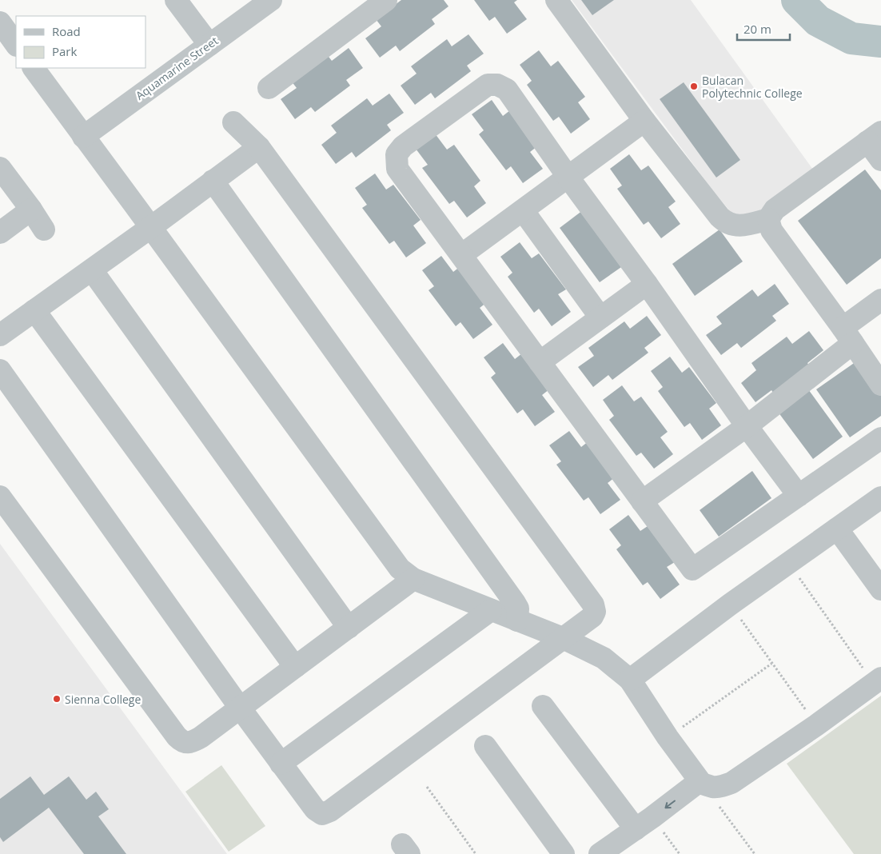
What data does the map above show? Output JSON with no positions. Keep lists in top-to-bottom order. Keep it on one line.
{"streets":{"street":["Aquamarine Street"]},"places":["Bulacan Polytechnic College","Sienna College"],"legend":["Road","Park"],"scale_bar":"20 m"}
